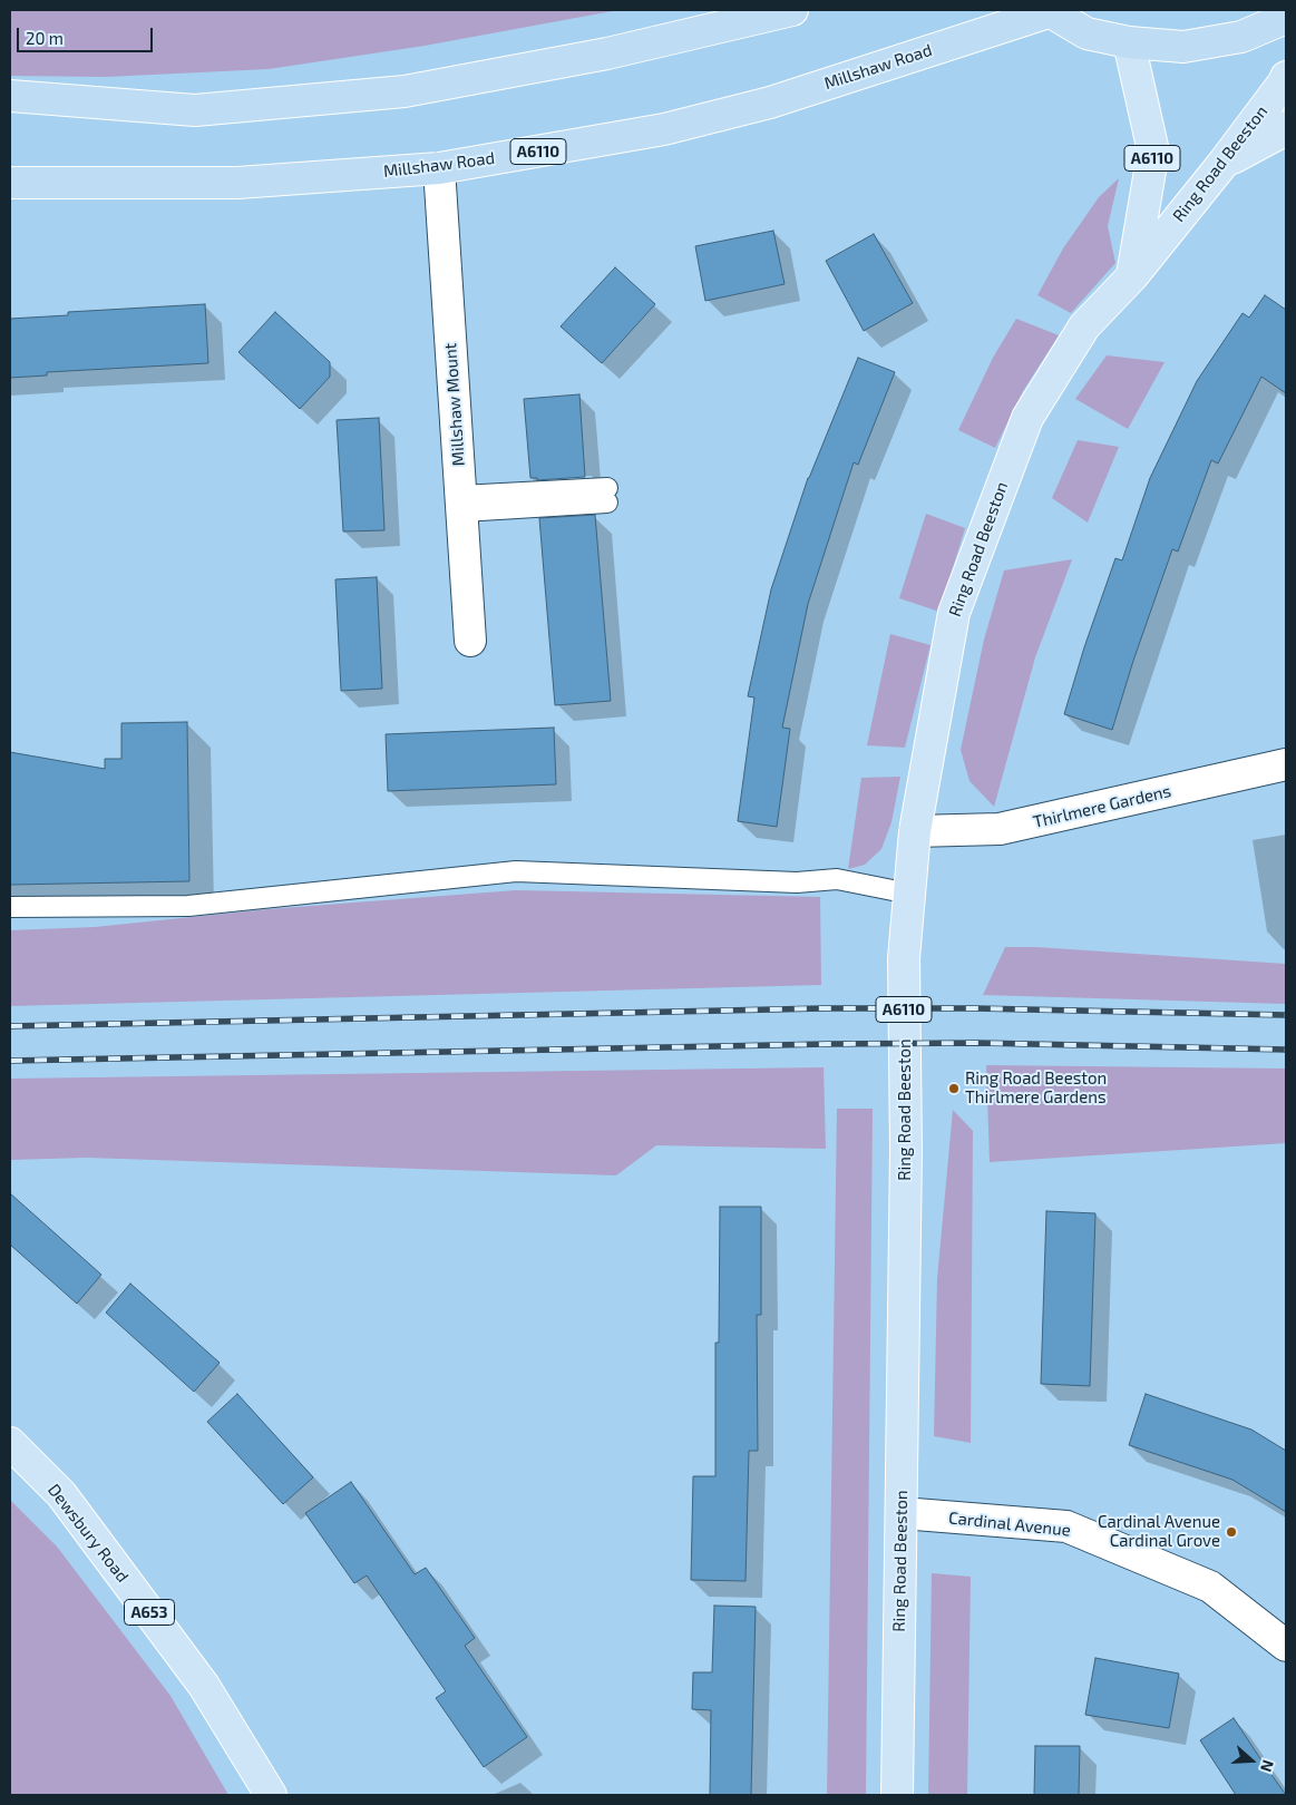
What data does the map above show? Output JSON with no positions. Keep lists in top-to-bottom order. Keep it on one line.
{"streets":{"highway":["Millshaw Road","A6110"],"main road":["Ring Road Beeston","Dewsbury Road","A653"],"street":["Millshaw Mount","Thirlmere Gardens","Cardinal Avenue"]},"crossings":[["Millshaw Road","Millshaw Mount"],["A6110","Ring Road Beeston"],["Ring Road Beeston","Thirlmere Gardens"],["Ring Road Beeston","Cardinal Avenue"]],"places":["Ring Road Beeston Thirlmere Gardens","Cardinal Avenue Cardinal Grove"],"scale_bar":"20 m","north":"right"}
